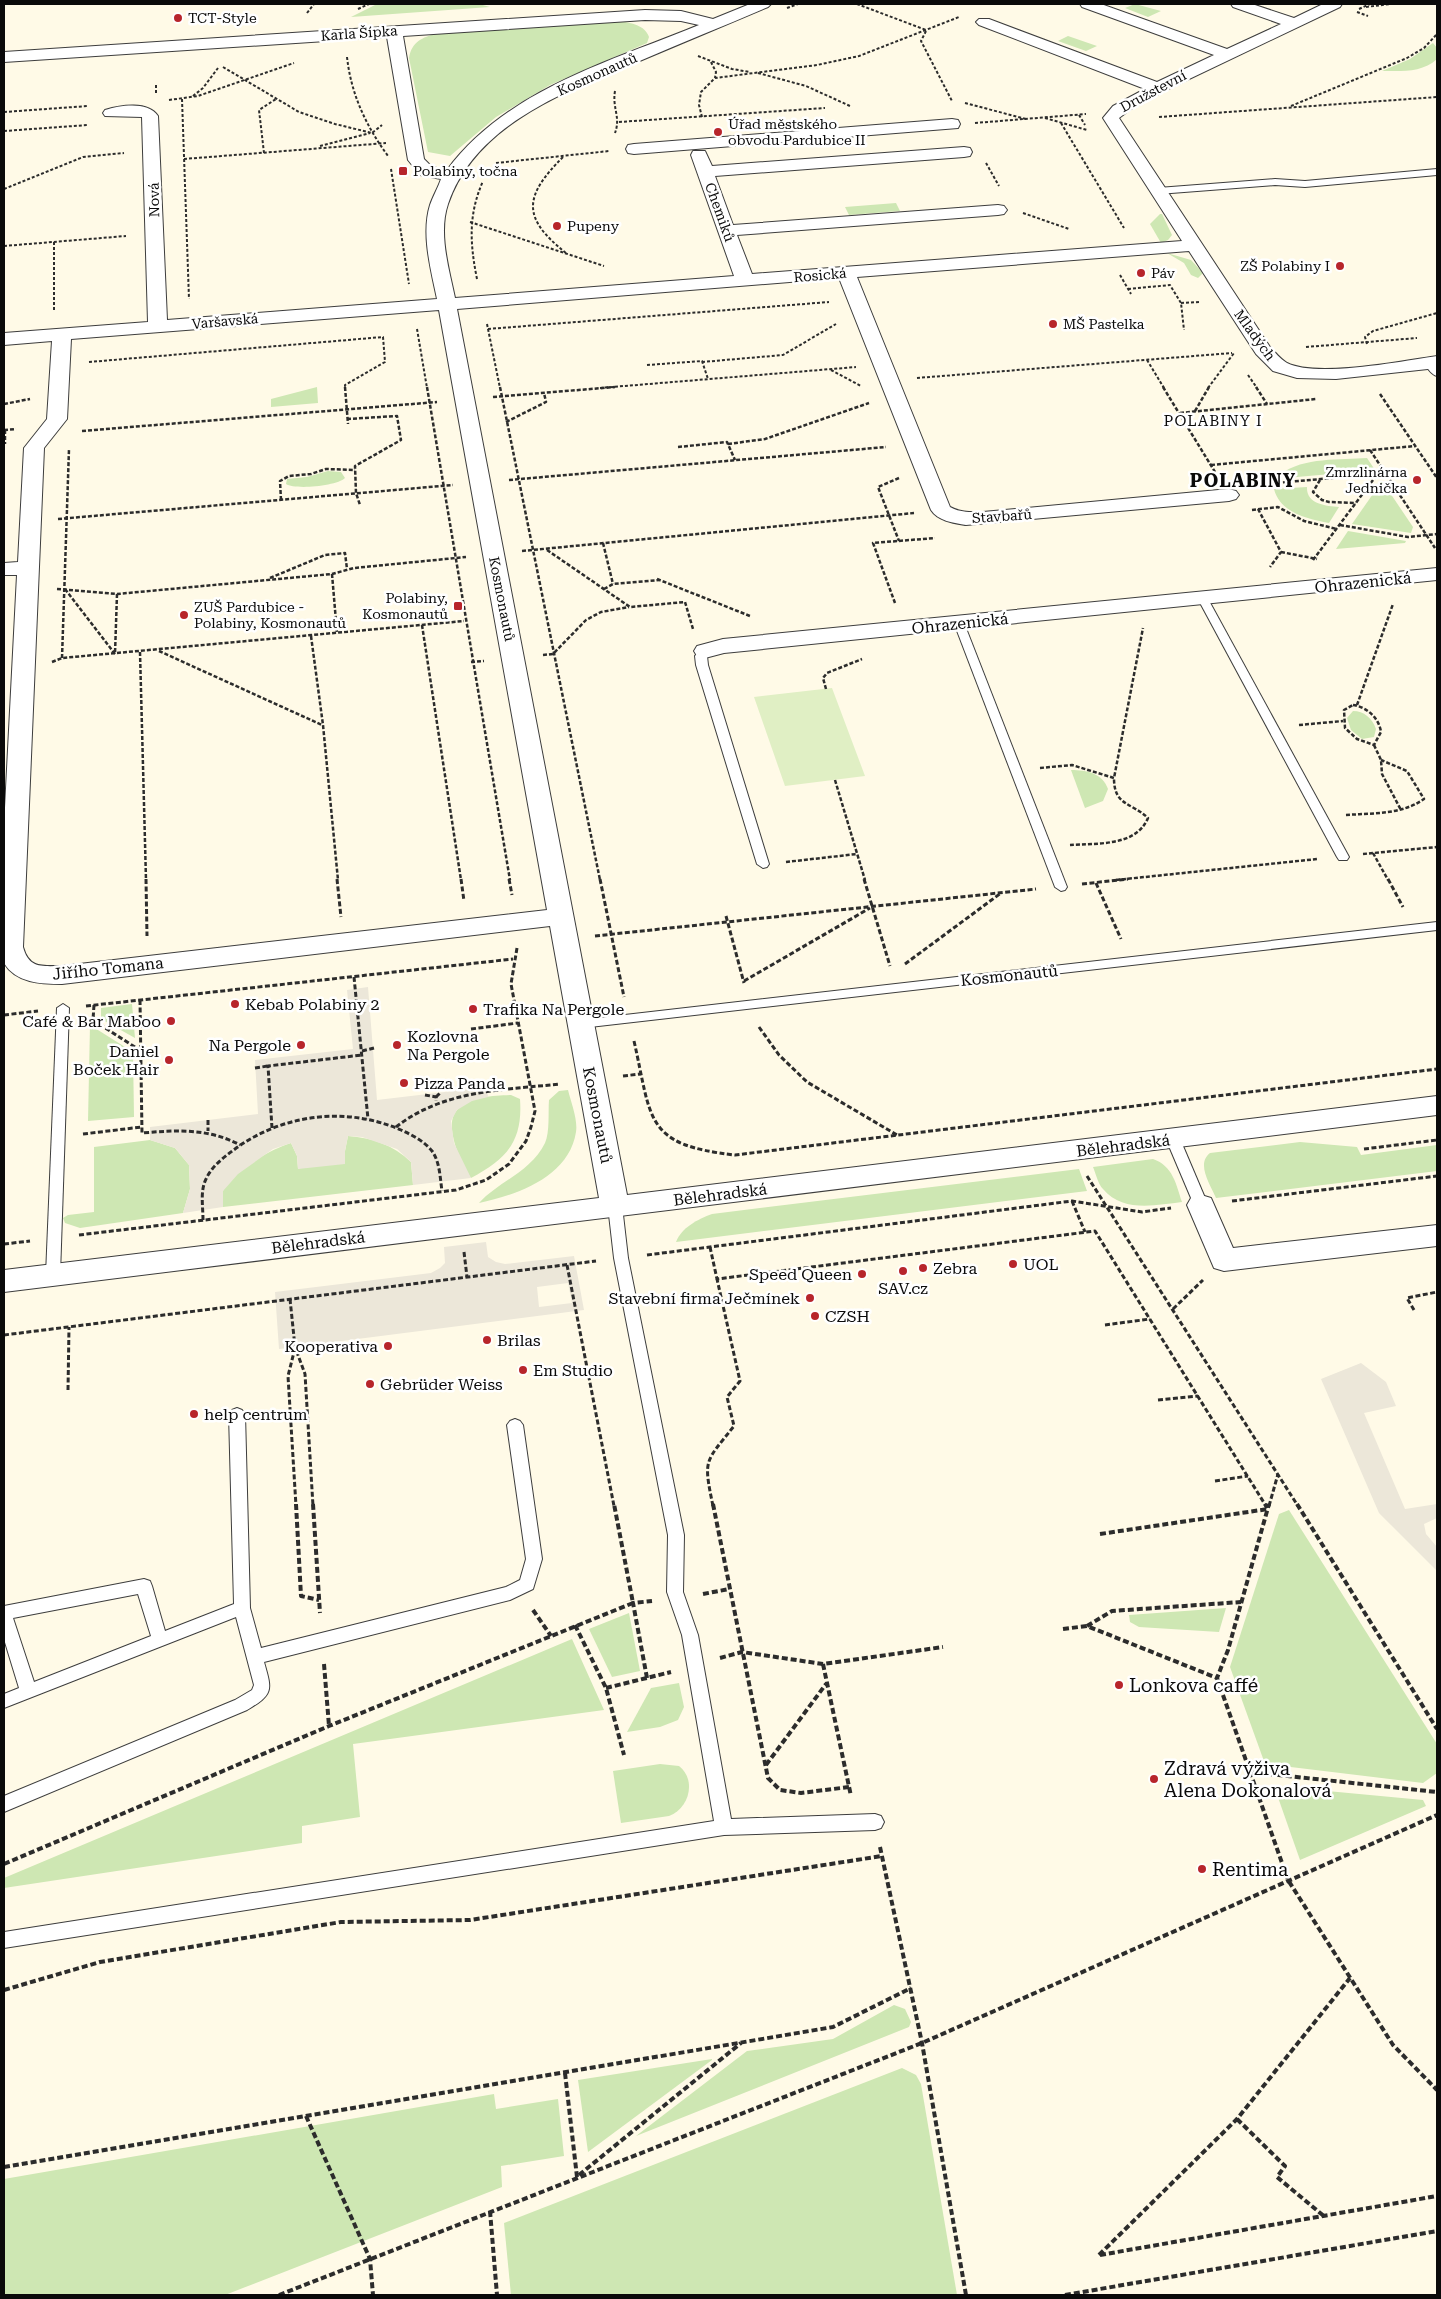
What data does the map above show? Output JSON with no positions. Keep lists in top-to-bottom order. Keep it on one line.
{"streets":{"street":["Karla Šípka","Kosmonautů","Družstevní","Nová","Chemiků","Rosická","Varšavská","Mladých","Stavbařů","Ohrazenická","Jiřího Tomana","Bělehradská"]},"crossings":[["Karla Šípka","Kosmonautů"],["Kosmonautů","Rosická"],["Kosmonautů","Varšavská"],["Kosmonautů","Jiřího Tomana"],["Kosmonautů","Bělehradská"],["Družstevní","Rosická"],["Družstevní","Mladých"],["Nová","Varšavská"],["Chemiků","Rosická"],["Rosická","Varšavská"],["Rosická","Mladých"],["Rosická","Stavbařů"],["Varšavská","Jiřího Tomana"]],"districts":["POLABINY I","POLABINY"],"places":{"other":["TCT-Style","Úřad městského obvodu Pardubice II","Pupeny","ZŠ Polabiny I","Páv","MŠ Pastelka","Zmrzlinárna Jednička","ZUŠ Pardubice - Polabiny, Kosmonautů","Kebab Polabiny 2","Trafika Na Pergole","Café & Bar Maboo","Na Pergole","Kozlovna Na Pergole","Daniel Boček Hair","Pizza Panda","UOL","Zebra","SAV.cz","Speed Queen","Stavební firma Ječmínek","CZSH","Brilas","Kooperativa","Em Studio","Gebrüder Weiss","help centrum","Lonkova caffé","Zdravá výživa Alena Dokonalová","Rentima"],"transit":["Polabiny, točna","Polabiny, Kosmonautů"]}}
